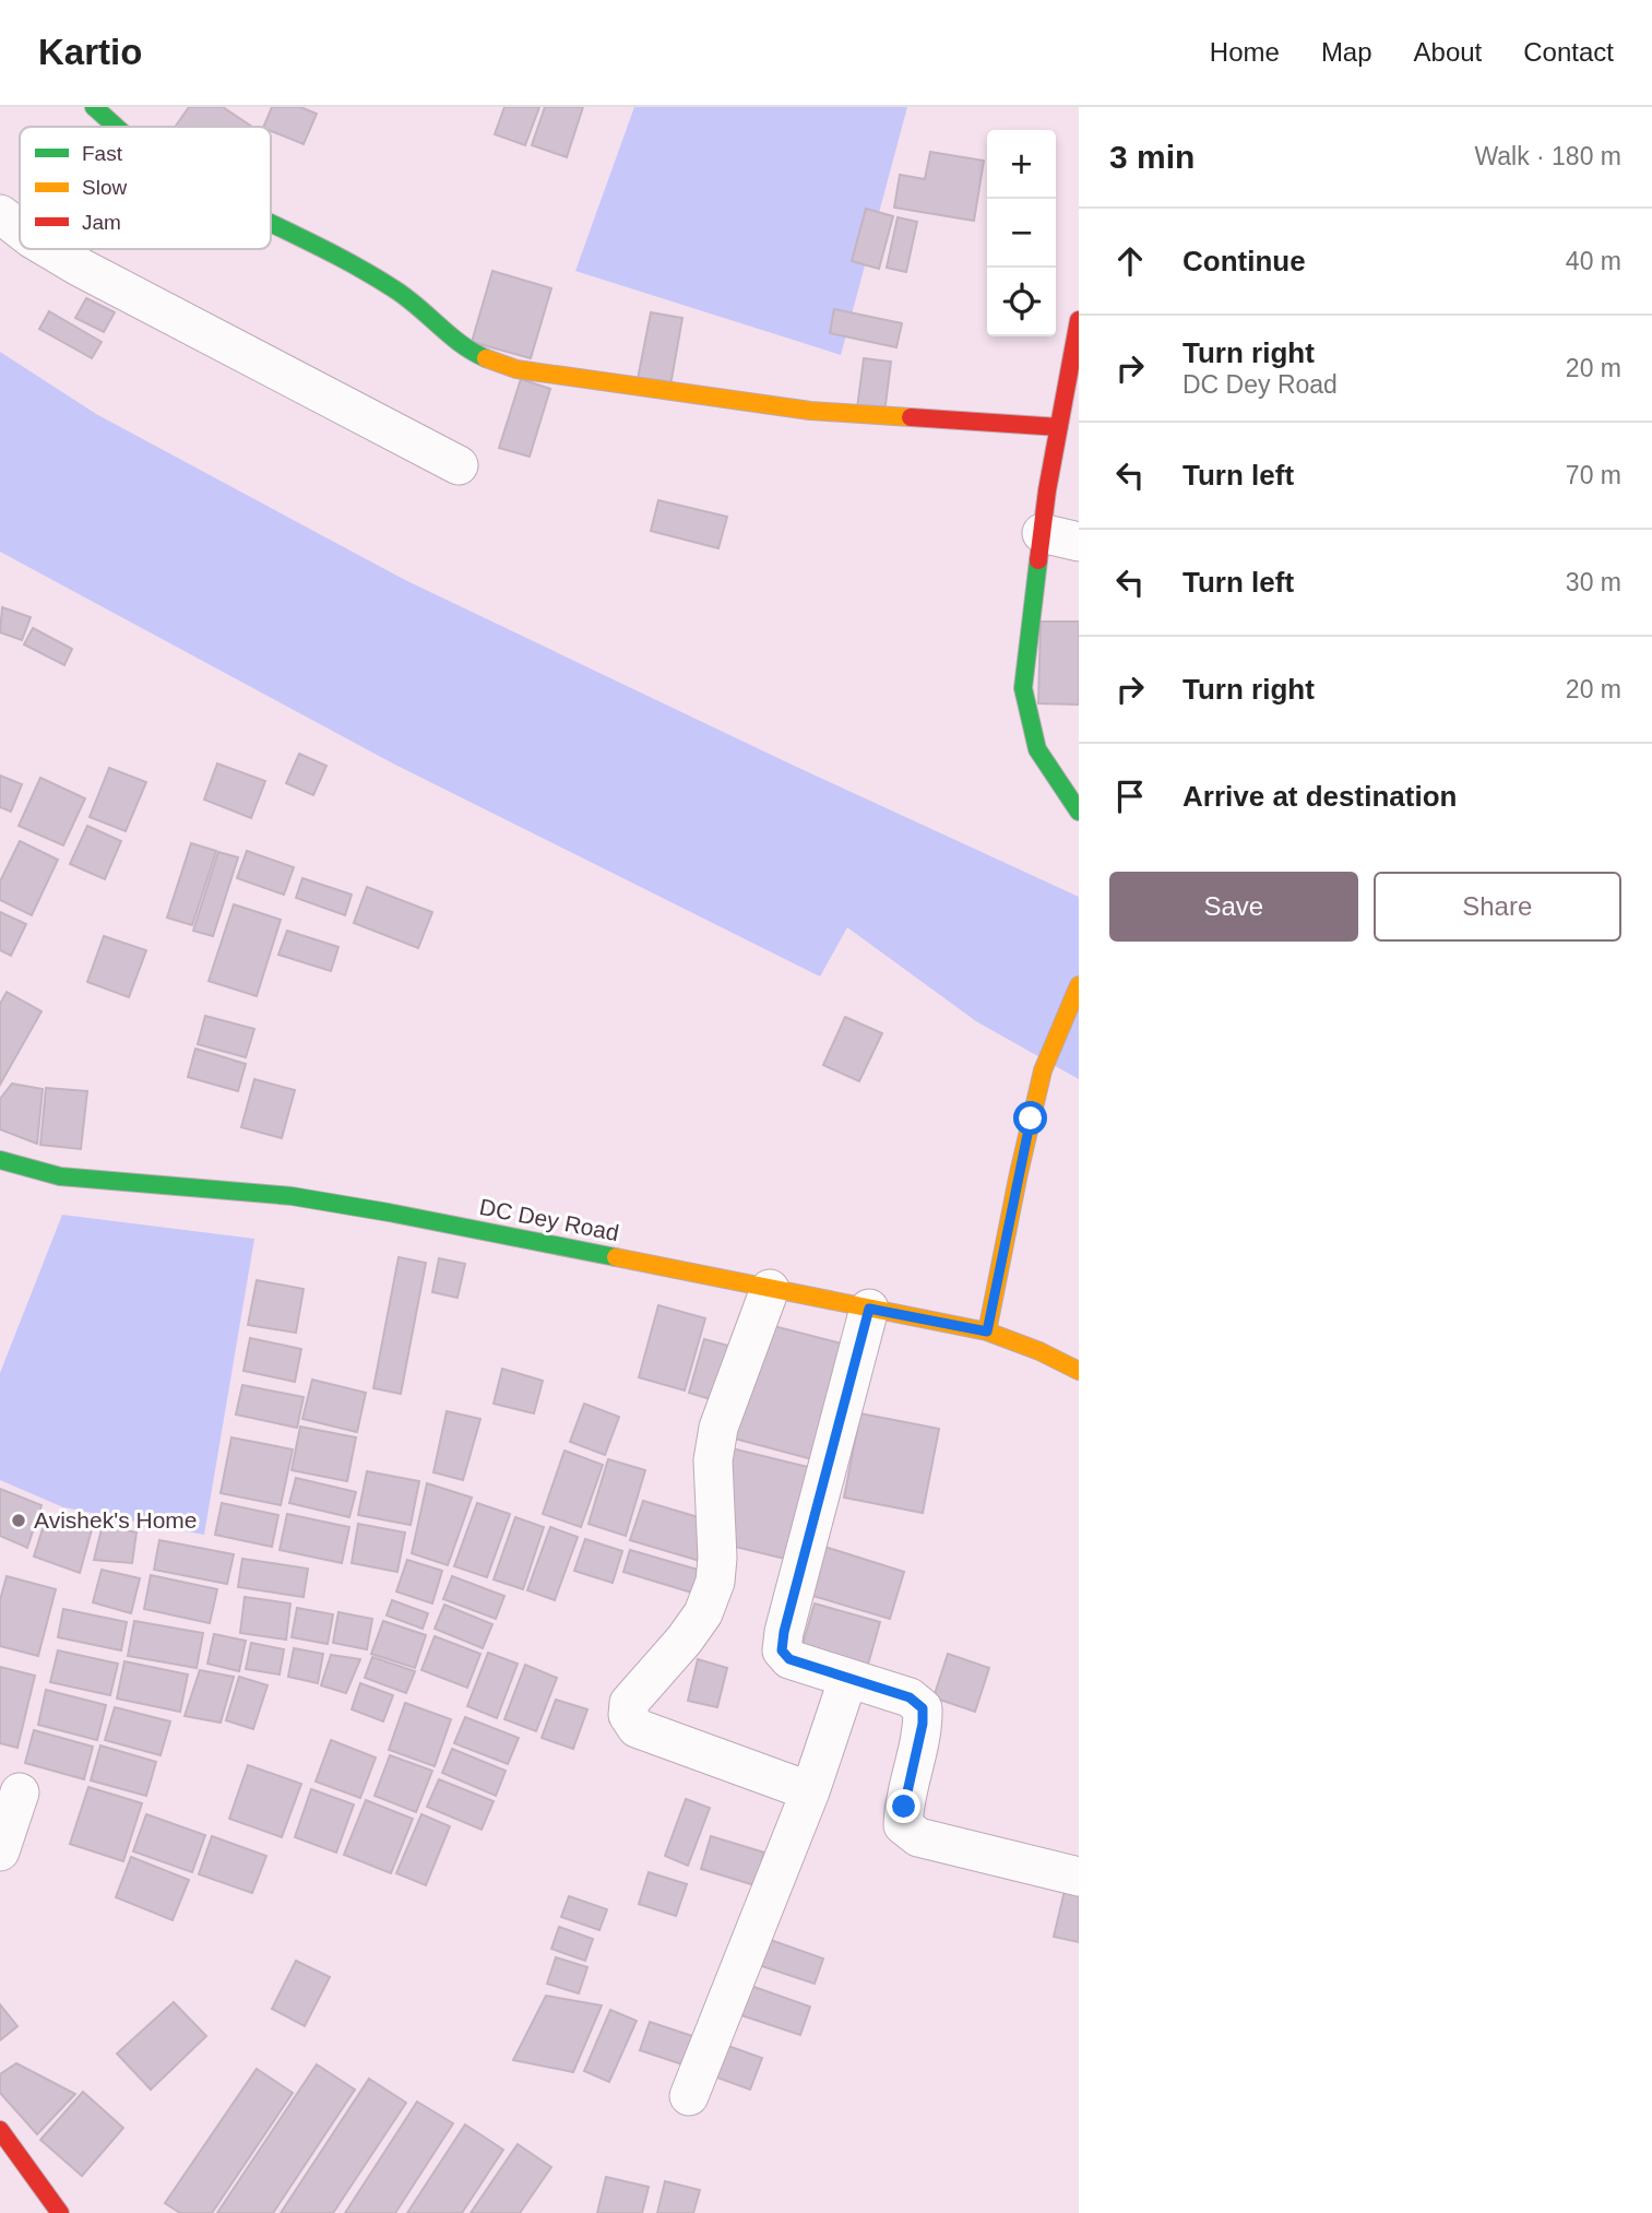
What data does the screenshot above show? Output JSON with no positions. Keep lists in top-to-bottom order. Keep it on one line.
{"streets":{"street":["DC Dey Road"]},"places":["Avishek's Home"],"legend":["Fast","Slow","Jam"],"page":{"header":"Kartio","nav":["Home","Map","About","Contact"],"heading":["3 min","Walk · 180 m"],"map_buttons":["+","−"],"list":[["Continue","40 m"],["Turn right","DC Dey Road","20 m"],["Turn left","70 m"],["Turn left","30 m"],["Turn right","20 m"],"Arrive at destination"],"buttons":["Save","Share"]}}
